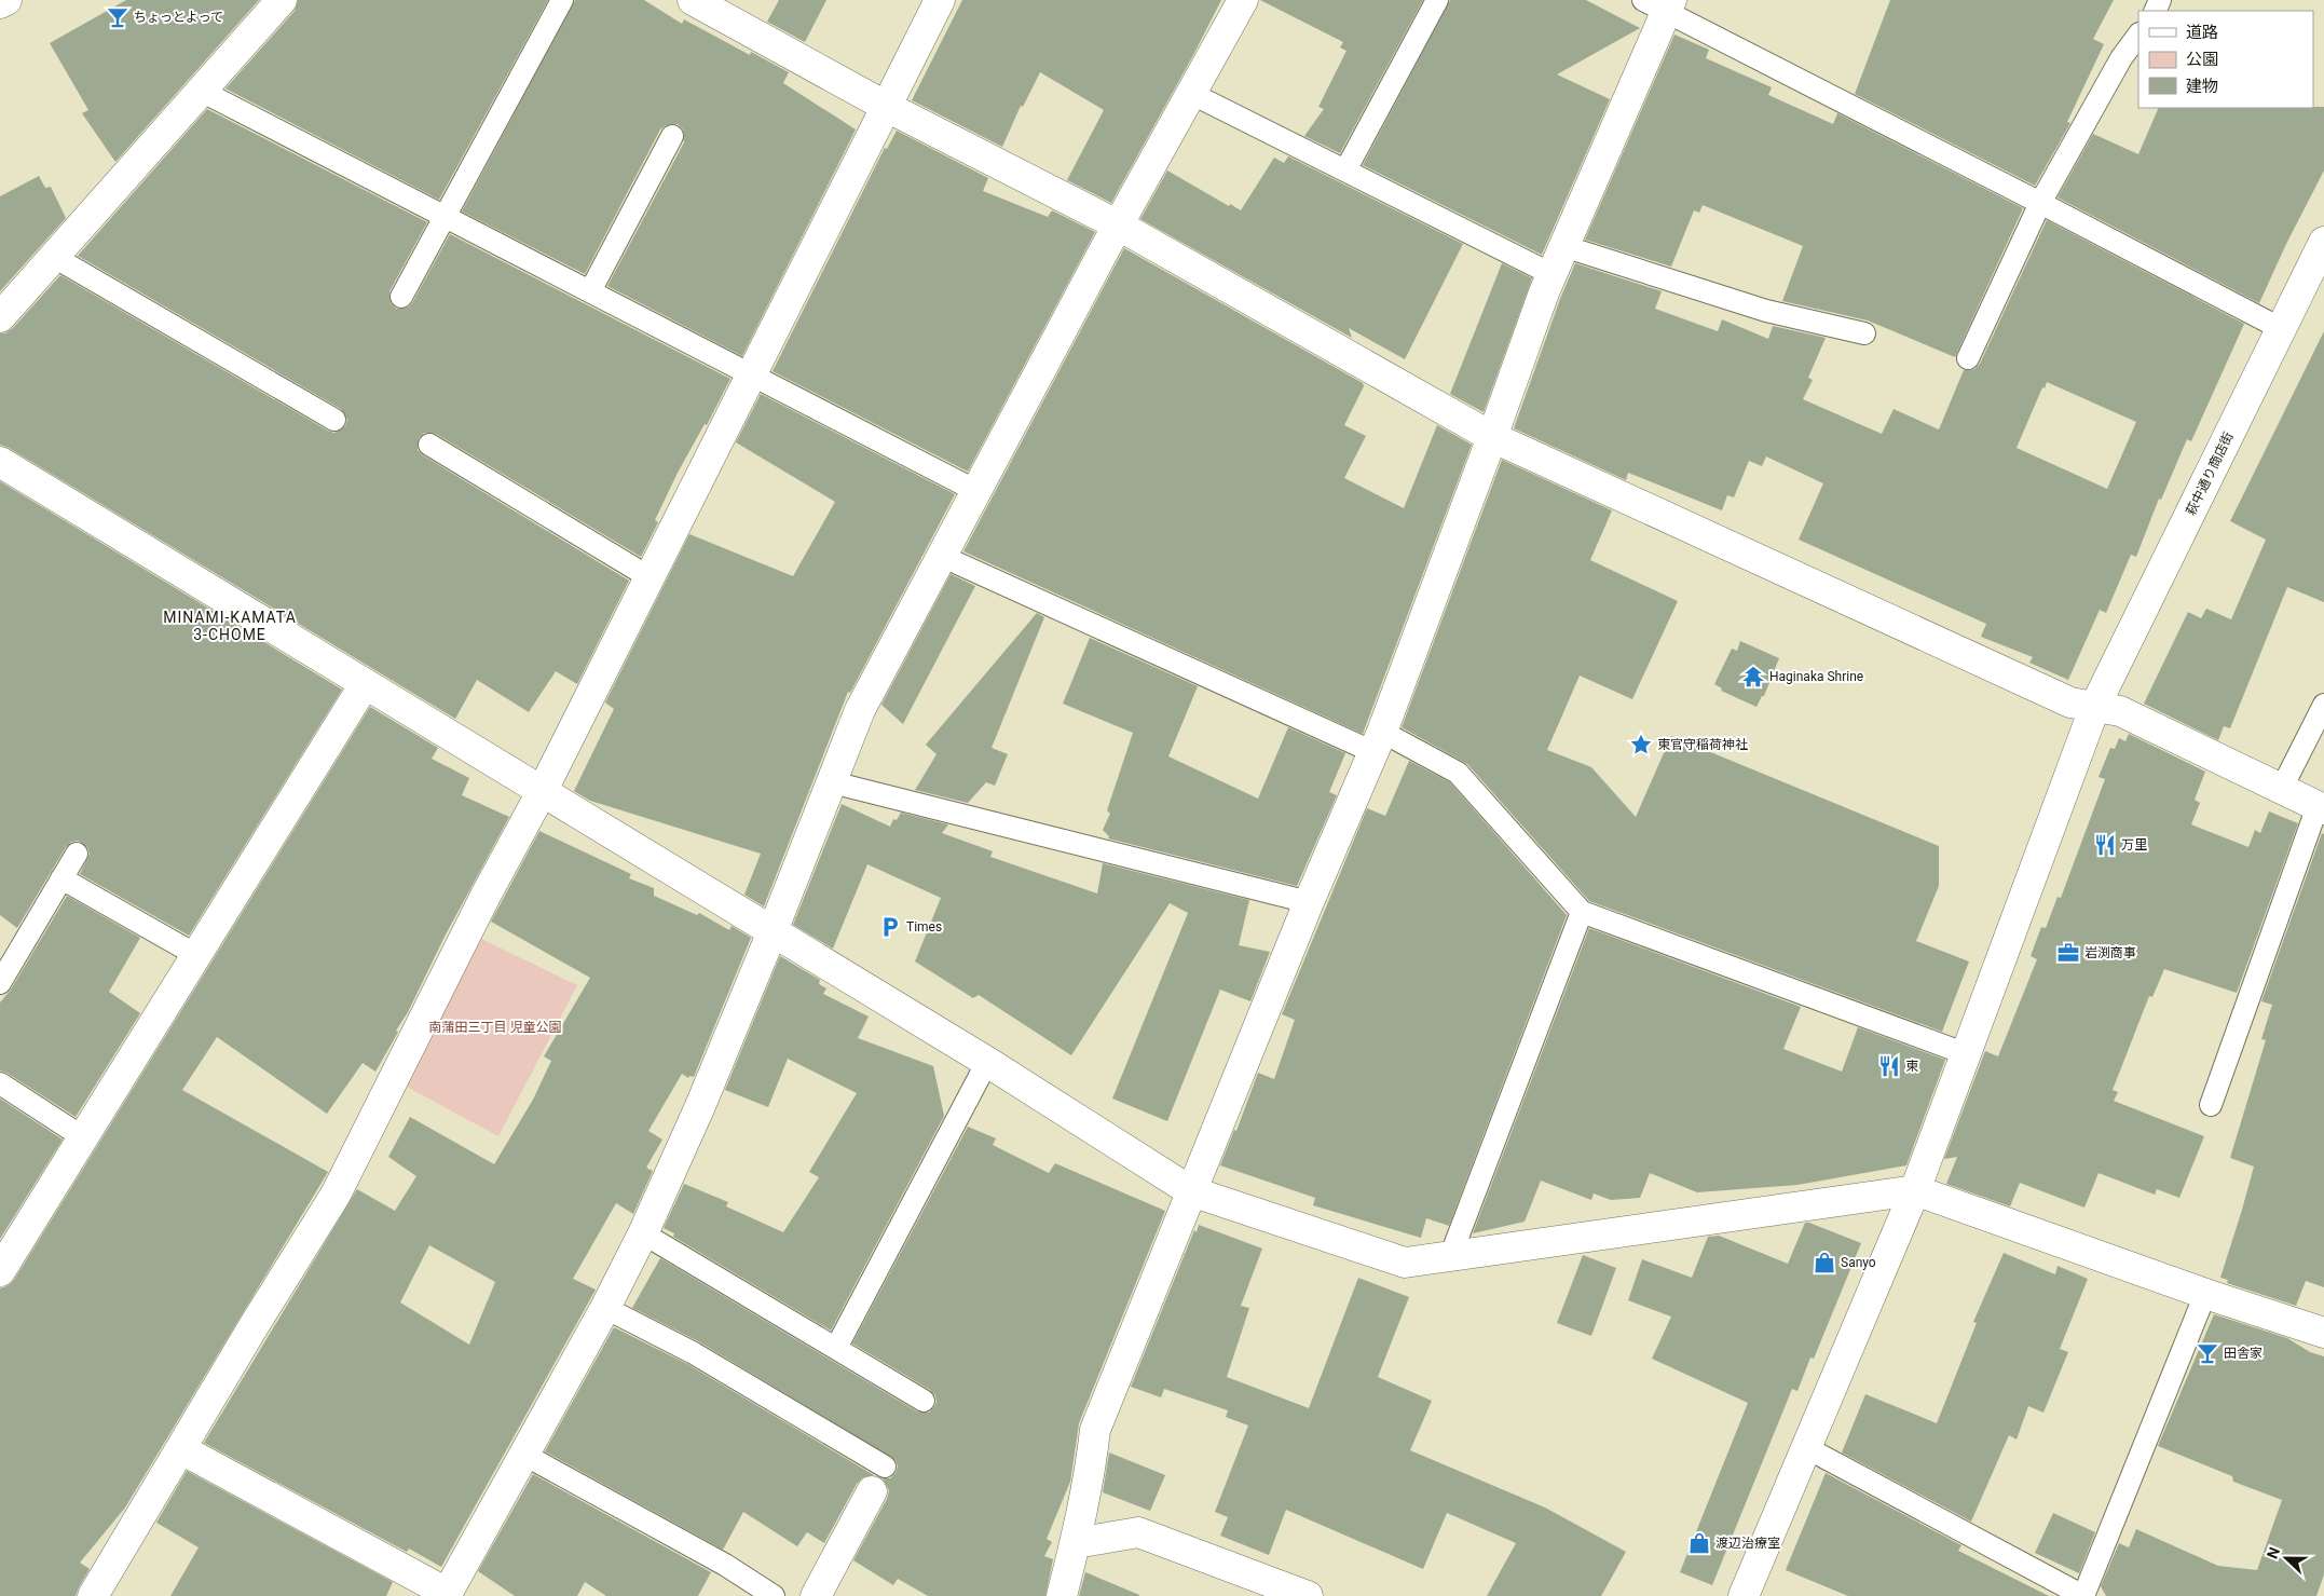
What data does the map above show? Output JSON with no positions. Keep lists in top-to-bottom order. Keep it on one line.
{"streets":{"street":["萩中通り商店街"]},"districts":["MINAMI-KAMATA 3-CHOME"],"parks":["南蒲田三丁目 児童公園"],"places":{"bar":["ちょっとよって","田舎家"],"temple":["Haginaka Shrine"],"place":["東官守稲荷神社"],"restaurant":["万里","東"],"parking":["Times"],"office":["岩渕商事"],"shop":["Sanyo","渡辺治療室"]},"legend":["道路","公園","建物"],"north":"left"}
